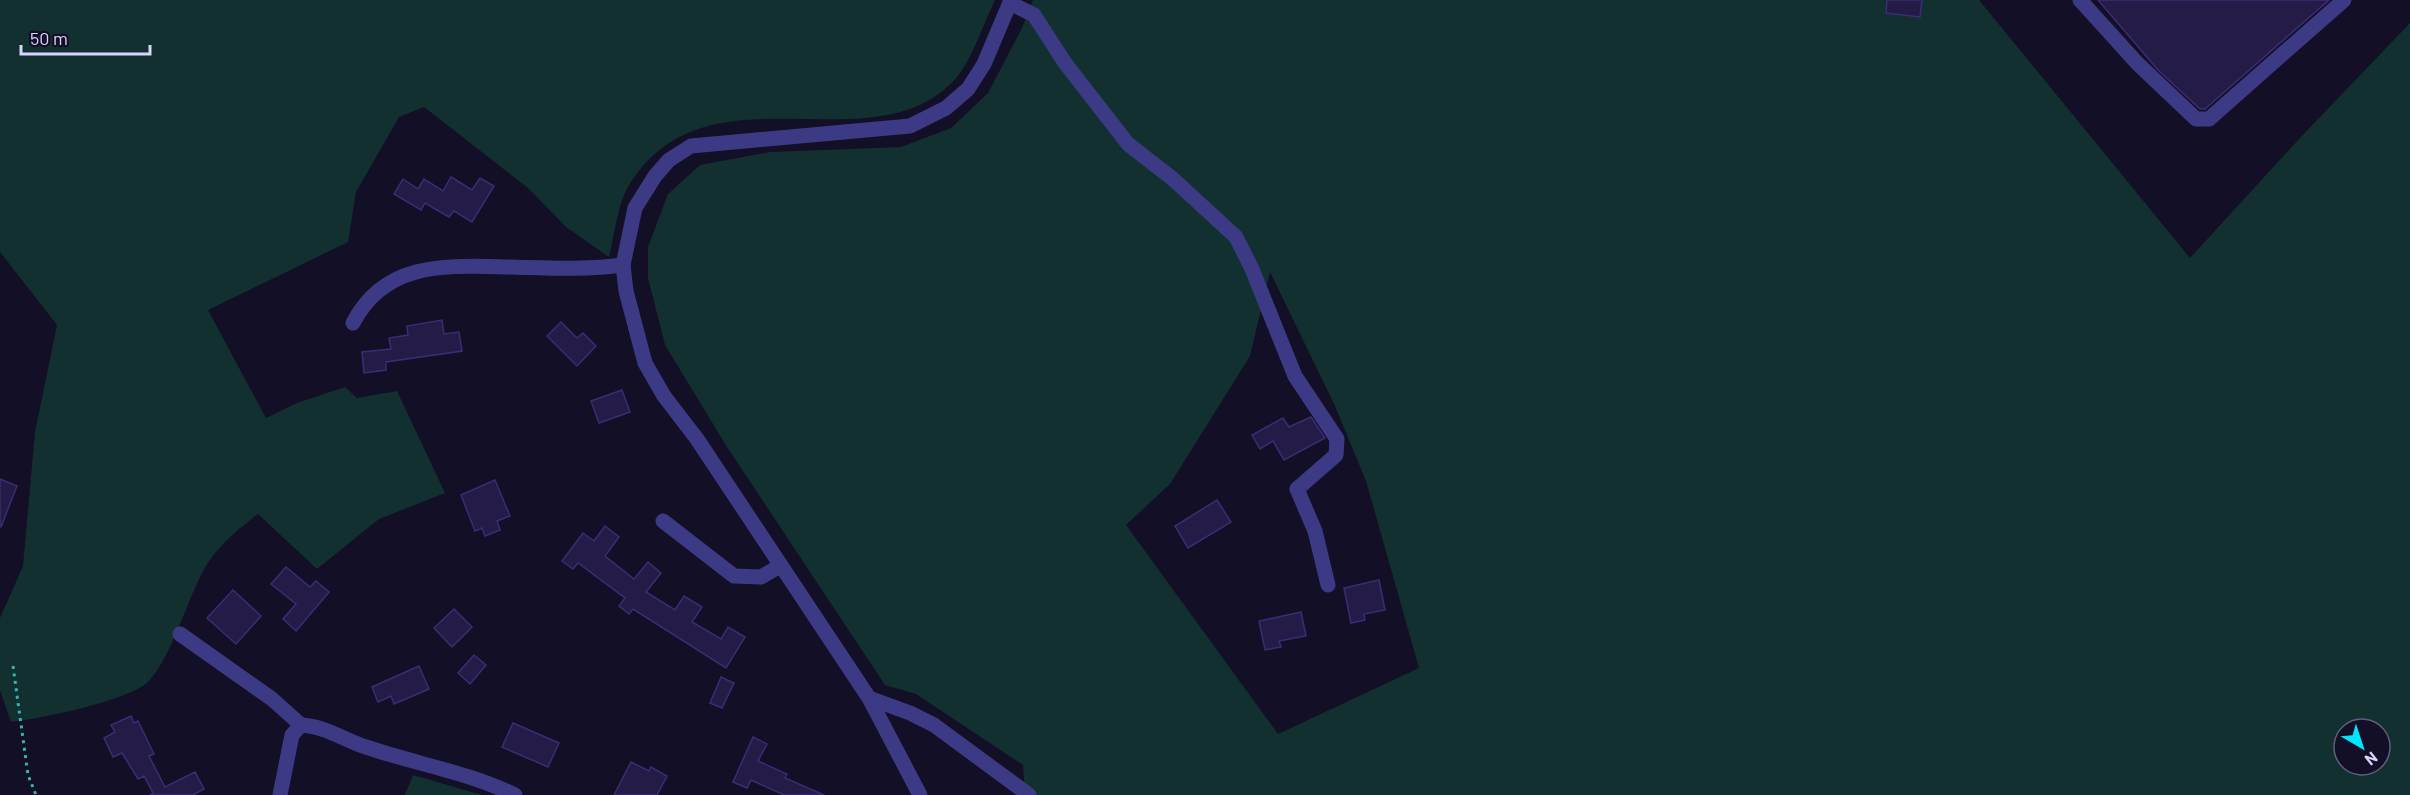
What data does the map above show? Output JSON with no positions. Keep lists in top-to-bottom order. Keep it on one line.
{"scale_bar":"50 m","north":"bottom right"}
